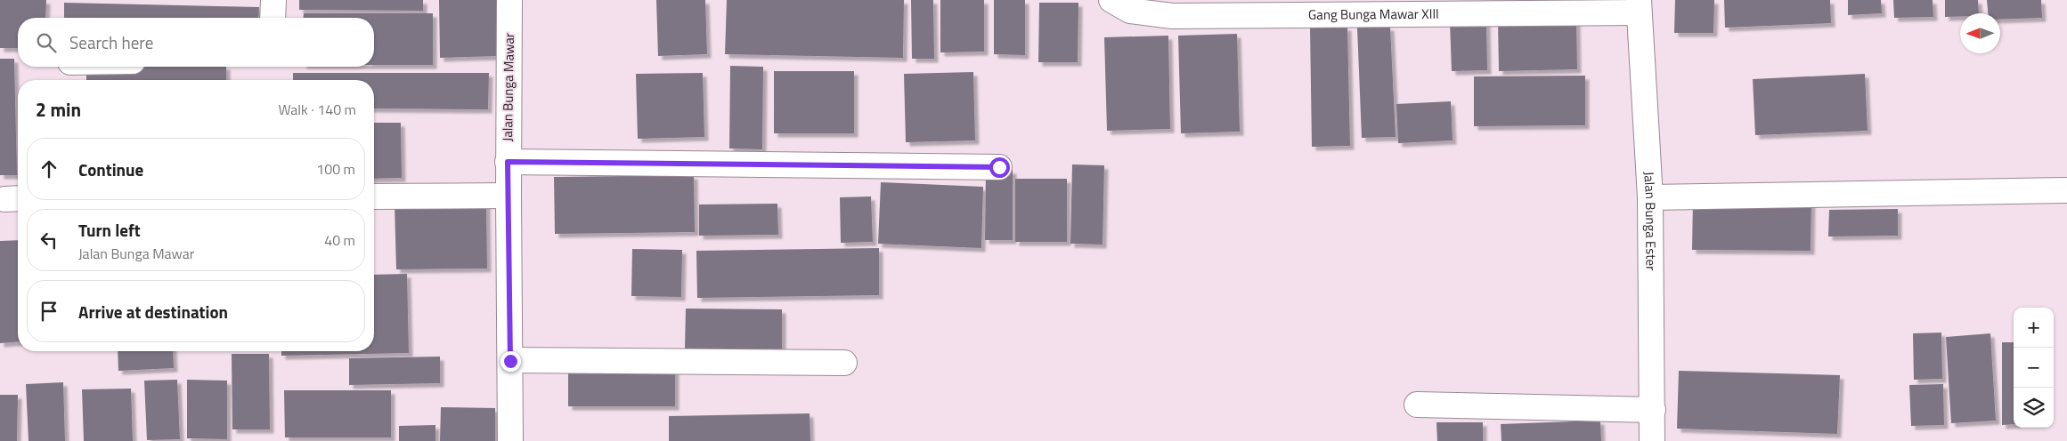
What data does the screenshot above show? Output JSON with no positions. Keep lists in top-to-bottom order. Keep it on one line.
{"streets":{"street":["Gang Bunga Mawar XIII","Jalan Bunga Mawar","Jalan Bunga Ester"]},"crossings":[["Gang Bunga Mawar XIII","Jalan Bunga Ester"]],"north":"left","page":{"search":"Search here","heading":["2 min","Walk · 140 m"],"list":[["Continue","100 m"],["Turn left","Jalan Bunga Mawar","40 m"],"Arrive at destination"],"map_buttons":["+","−"]}}
